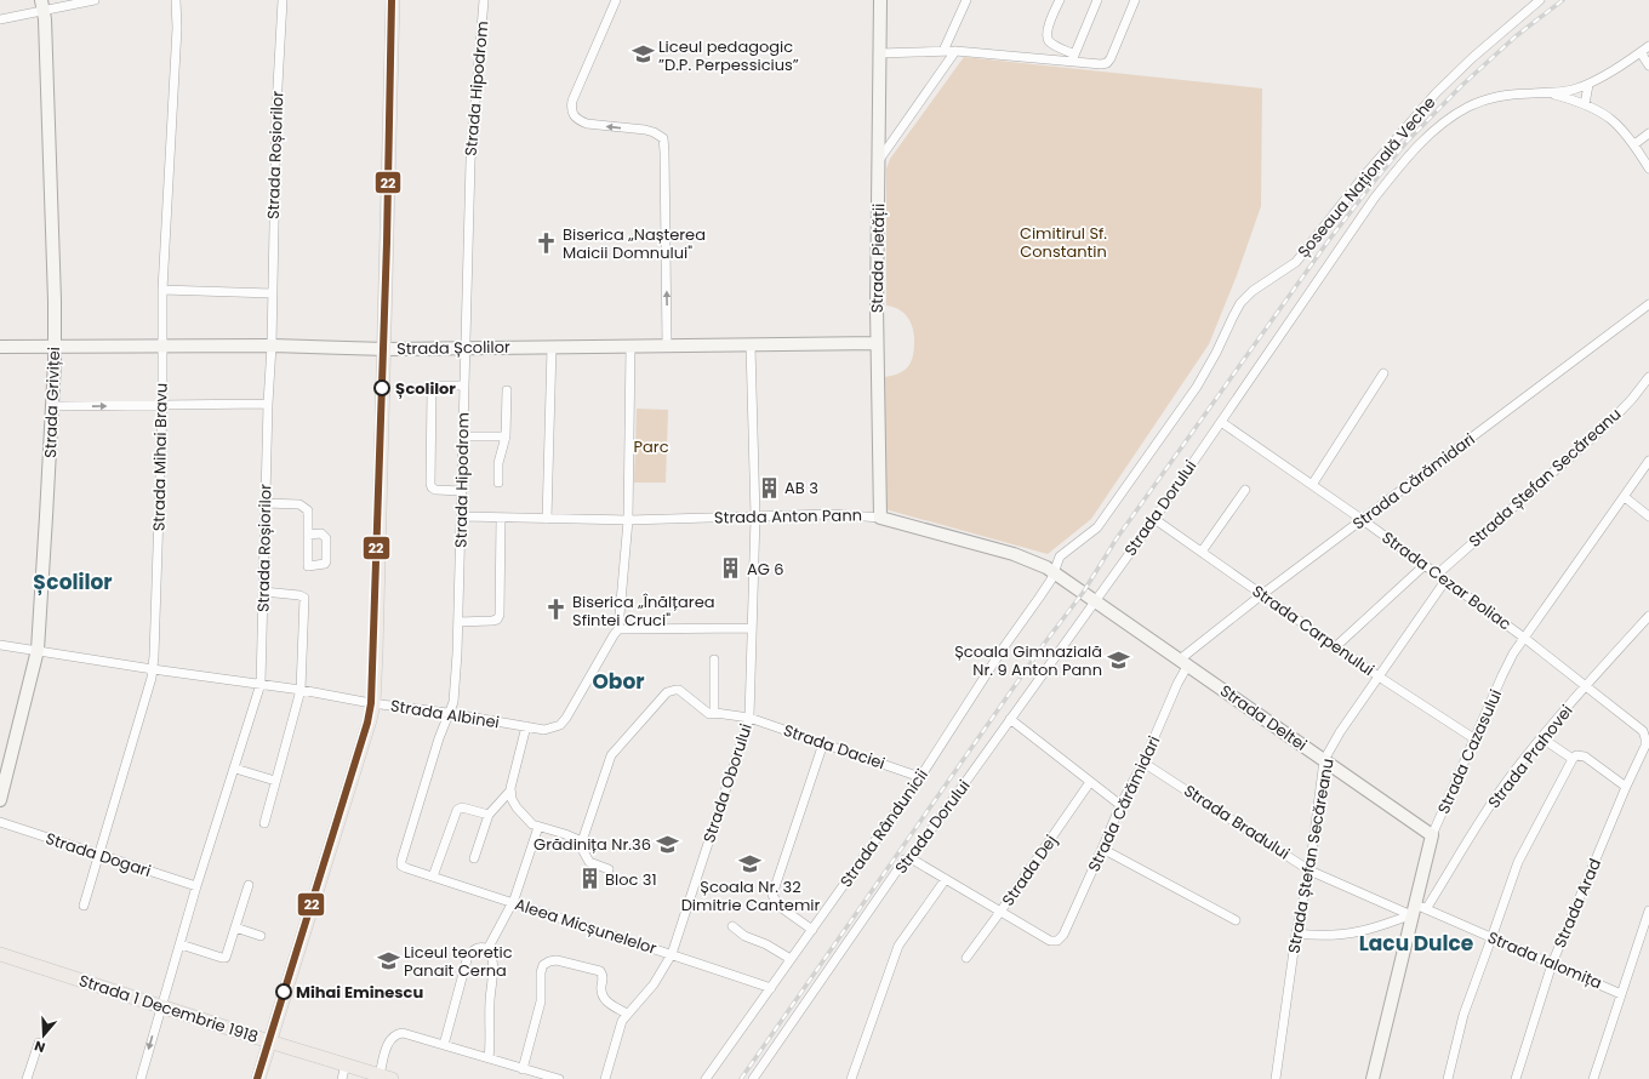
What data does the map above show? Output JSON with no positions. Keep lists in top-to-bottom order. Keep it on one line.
{"streets":{"main road":["Strada 1 Decembrie 1918"],"street":["Strada Hipodrom","Strada Roșiorilor","Șoseaua Națională Veche","Strada Pietății","Strada Școlilor","Strada Griviței","Strada Mihai Bravu","Strada Ștefan Secăreanu","Strada Cărămidari","Strada Dorului","Strada Anton Pann","Strada Cezar Boliac","Strada Carpenului","Strada Albinei","Strada Deltei","Strada Daciei","Strada Cazasului","Strada Prahovei","Strada Oborului","Strada Bradului","Strada Rândunicii","Strada Dogari","Strada Dej","Strada Arad","Aleea Micșunelelor","Strada Ialomița"]},"crossings":[["Strada Hipodrom","Strada Școlilor"],["Strada Hipodrom","Strada Anton Pann"],["Strada Hipodrom","Strada Albinei"],["Strada Hipodrom","Aleea Micșunelelor"],["Strada Roșiorilor","Strada Școlilor"],["Strada Roșiorilor","Strada Albinei"],["Strada Roșiorilor","Strada Dogari"],["Strada Roșiorilor","Strada 1 Decembrie 1918"],["Șoseaua Națională Veche","Strada Anton Pann"],["Șoseaua Națională Veche","Strada Rândunicii"],["Strada Pietății","Strada Școlilor"],["Strada Pietății","Strada Anton Pann"],["Strada Școlilor","Strada Griviței"],["Strada Școlilor","Strada Mihai Bravu"],["Strada Școlilor","Strada Oborului"],["Strada Griviței","Strada Albinei"],["Strada Mihai Bravu","Strada Albinei"],["Strada Mihai Bravu","Strada Dogari"],["Strada Ștefan Secăreanu","Strada Cezar Boliac"],["Strada Ștefan Secăreanu","Strada Carpenului"],["Strada Ștefan Secăreanu","Strada Deltei"],["Strada Ștefan Secăreanu","Strada Bradului"],["Strada Cărămidari","Strada Cezar Boliac"],["Strada Cărămidari","Strada Carpenului"],["Strada Cărămidari","Strada Deltei"],["Strada Cărămidari","Strada Bradului"],["Strada Cărămidari","Strada Dej"],["Strada Dorului","Strada Anton Pann"],["Strada Dorului","Strada Cezar Boliac"],["Strada Dorului","Strada Carpenului"],["Strada Dorului","Strada Deltei"],["Strada Anton Pann","Strada Deltei"],["Strada Anton Pann","Strada Oborului"],["Strada Anton Pann","Strada Rândunicii"],["Strada Cezar Boliac","Strada Cazasului"],["Strada Cezar Boliac","Strada Prahovei"],["Strada Cezar Boliac","Strada Arad"],["Strada Carpenului","Strada Cazasului"],["Strada Deltei","Strada Cazasului"],["Strada Daciei","Strada Oborului"],["Strada Daciei","Strada Rândunicii"],["Strada Cazasului","Strada Bradului"],["Strada Cazasului","Strada Ialomița"],["Strada Prahovei","Strada Ialomița"],["Strada Oborului","Aleea Micșunelelor"],["Strada Bradului","Strada Ialomița"],["Strada Rândunicii","Aleea Micșunelelor"],["Strada Arad","Strada Ialomița"]],"districts":["Școlilor","Obor","Lacu Dulce"],"parks":["Cimitirul Sf. Constantin","Parc"],"places":{"school or university":["Liceul pedagogic ”D.P. Perpessicius”","Școala Gimnazială Nr. 9 Anton Pann","Grădinița Nr.36","Școala Nr. 32 Dimitrie Cantemir","Liceul teoretic Panait Cerna"],"church":["Biserica „Nașterea Maicii Domnului\"","Biserica „Înălțarea Sfintei Cruci\""],"other":["Școlilor","Mihai Eminescu"],"building":["AB 3","AG 6","Bloc 31"]},"lines":["transit line 22"],"north":"bottom"}
